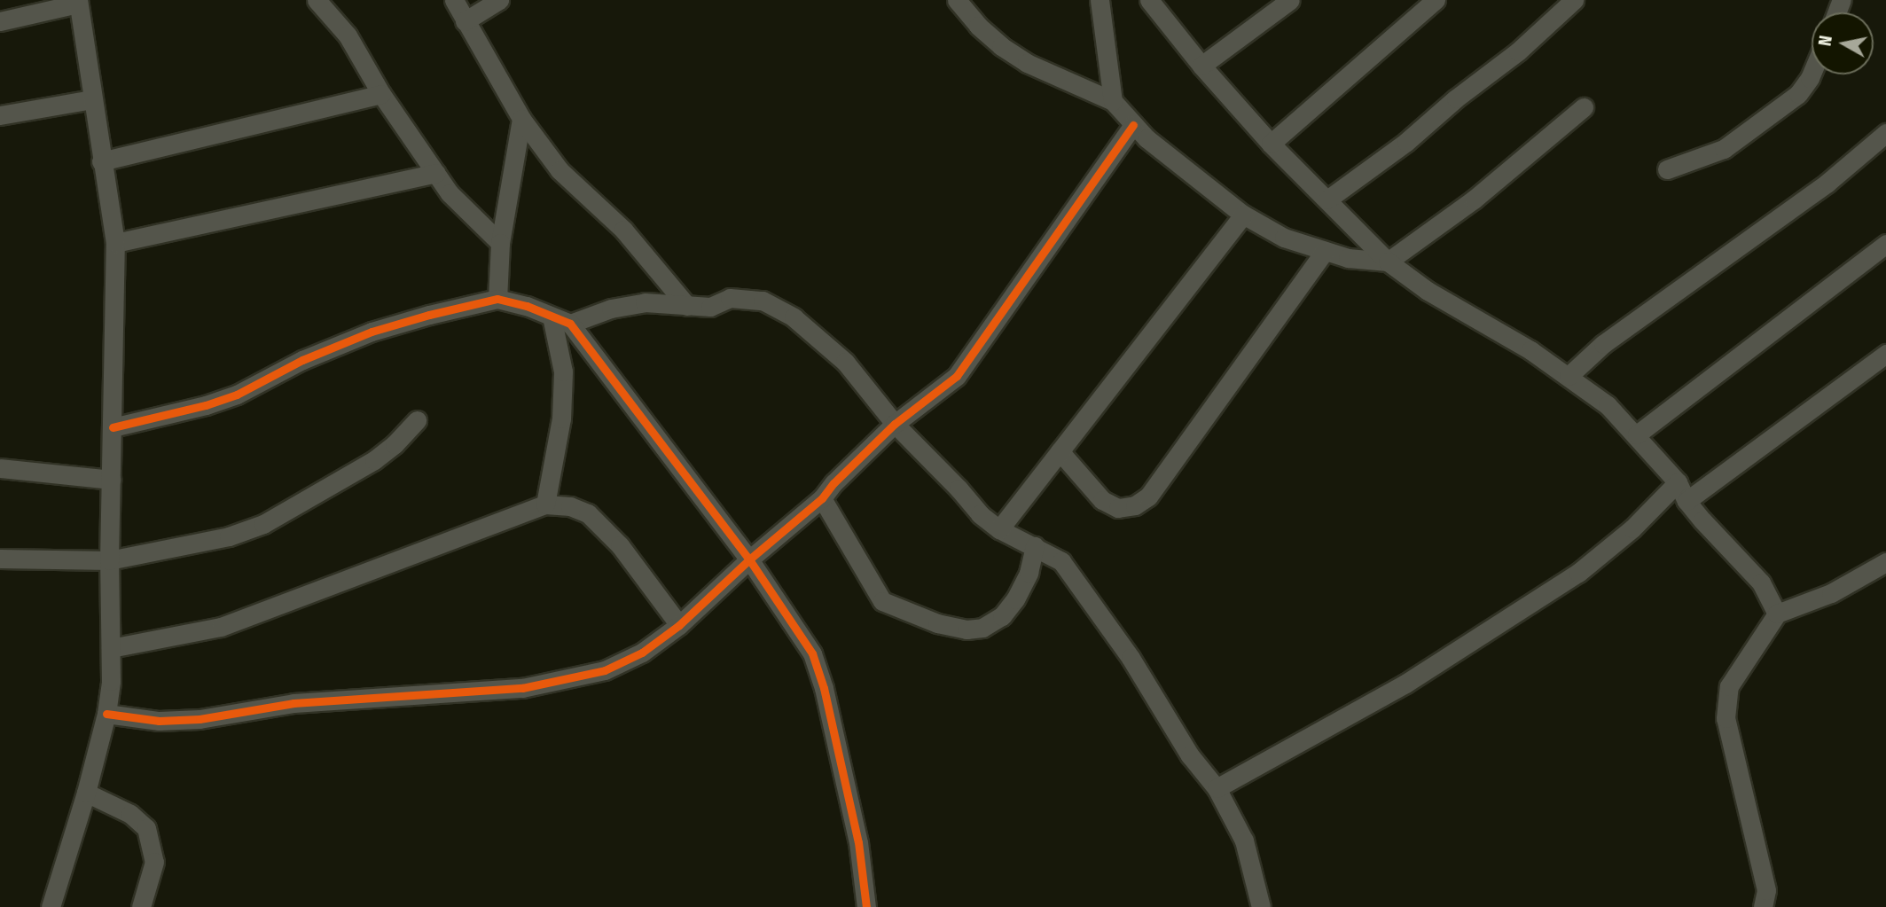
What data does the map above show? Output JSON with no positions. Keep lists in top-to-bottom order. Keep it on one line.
{"north":"left"}
